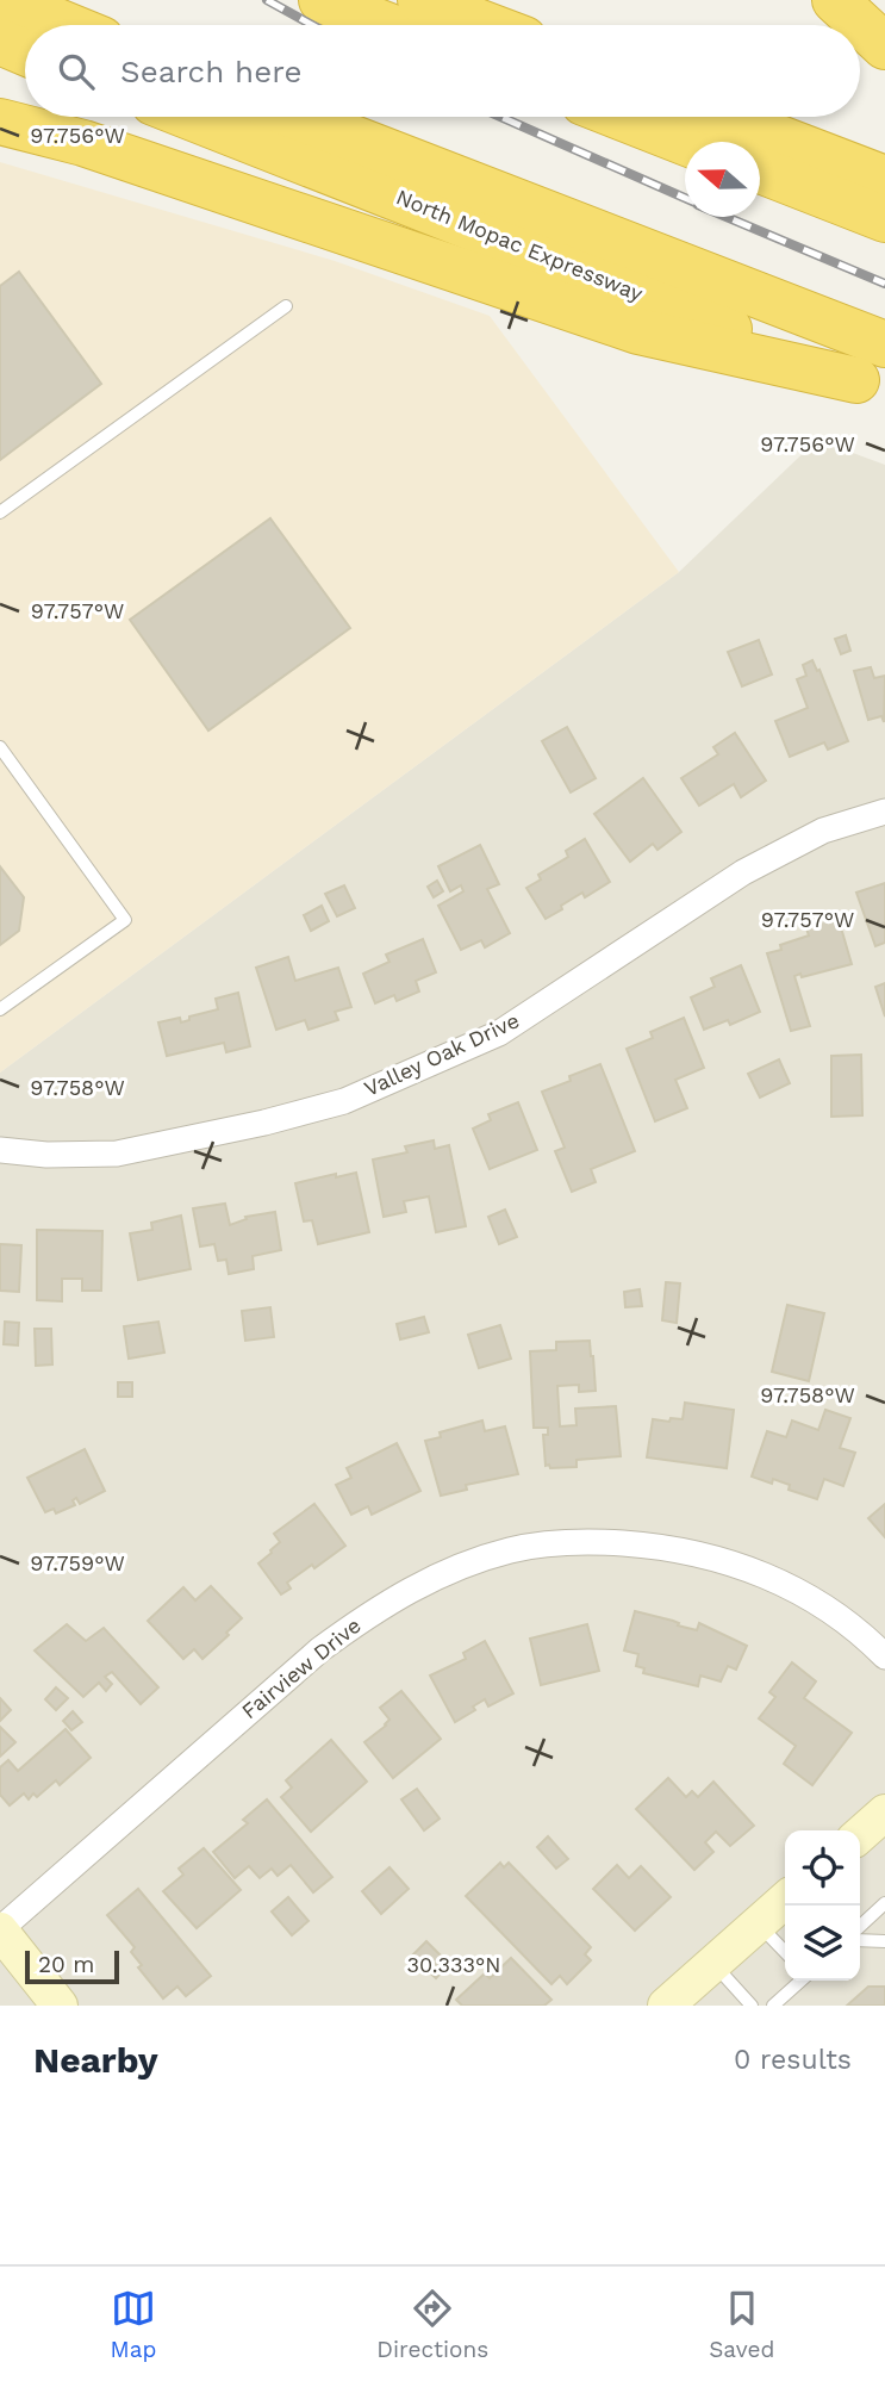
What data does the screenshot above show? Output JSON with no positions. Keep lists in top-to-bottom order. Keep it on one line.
{"streets":{"highway":["North Mopac Expressway"],"street":["Valley Oak Drive","Fairview Drive"]},"scale_bar":"20 m","north":"left","page":{"search":"Search here","scale":"20 m","heading":["Nearby","0 results"],"nav":["Map","Directions","Saved"]},"coordinates":["97.756°W","97.757°W","97.758°W","97.759°W","30.333°N"]}
